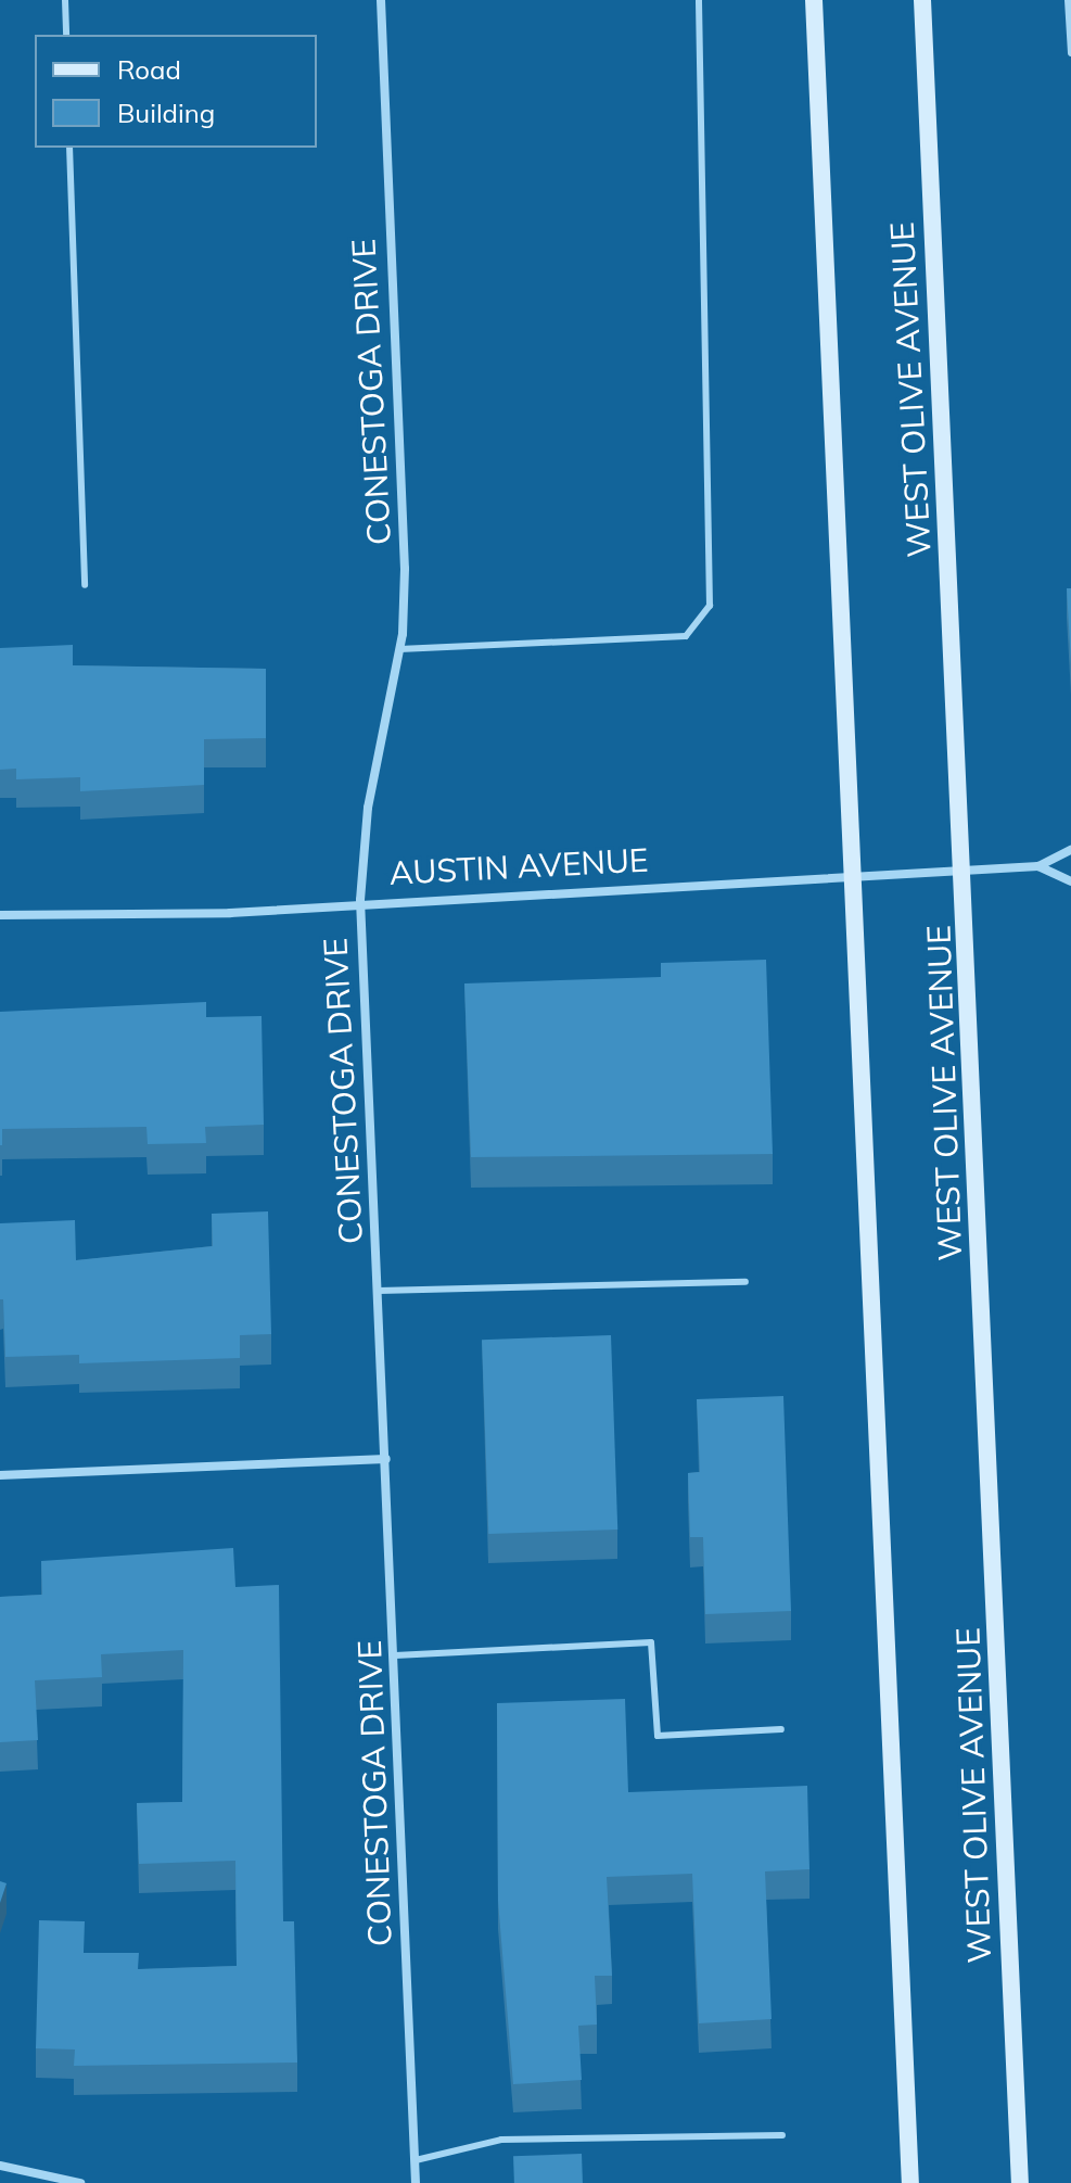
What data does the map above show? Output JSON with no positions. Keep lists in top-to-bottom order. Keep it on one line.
{"streets":{"main road":["WEST OLIVE AVENUE"],"street":["CONESTOGA DRIVE","AUSTIN AVENUE"]},"crossings":[["WEST OLIVE AVENUE","AUSTIN AVENUE"],["CONESTOGA DRIVE","AUSTIN AVENUE"]],"legend":["Road","Building"]}
